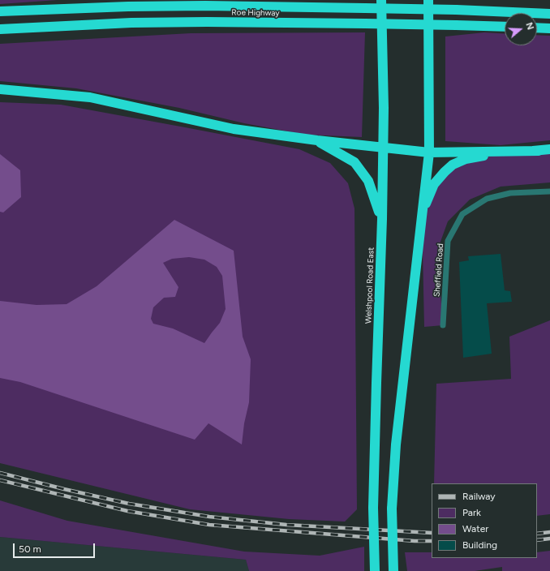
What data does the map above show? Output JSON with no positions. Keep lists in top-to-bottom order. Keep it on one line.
{"streets":{"highway":["Roe Highway","Welshpool Road East"],"lane":["Sheffield Road"]},"legend":["Railway","Park","Water","Building"],"scale_bar":"50 m","north":"right"}
